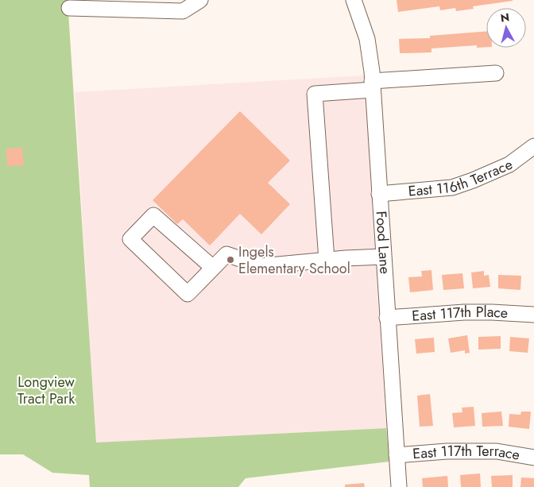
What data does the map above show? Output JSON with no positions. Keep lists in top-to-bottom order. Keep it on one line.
{"streets":{"street":["East 116th Terrace","Food Lane","East 117th Place","East 117th Terrace"]},"crossings":[["East 116th Terrace","Food Lane"],["Food Lane","East 117th Place"],["Food Lane","East 117th Terrace"]],"parks":["Longview Tract Park"],"places":["Ingels Elementary School"],"north":"top"}
